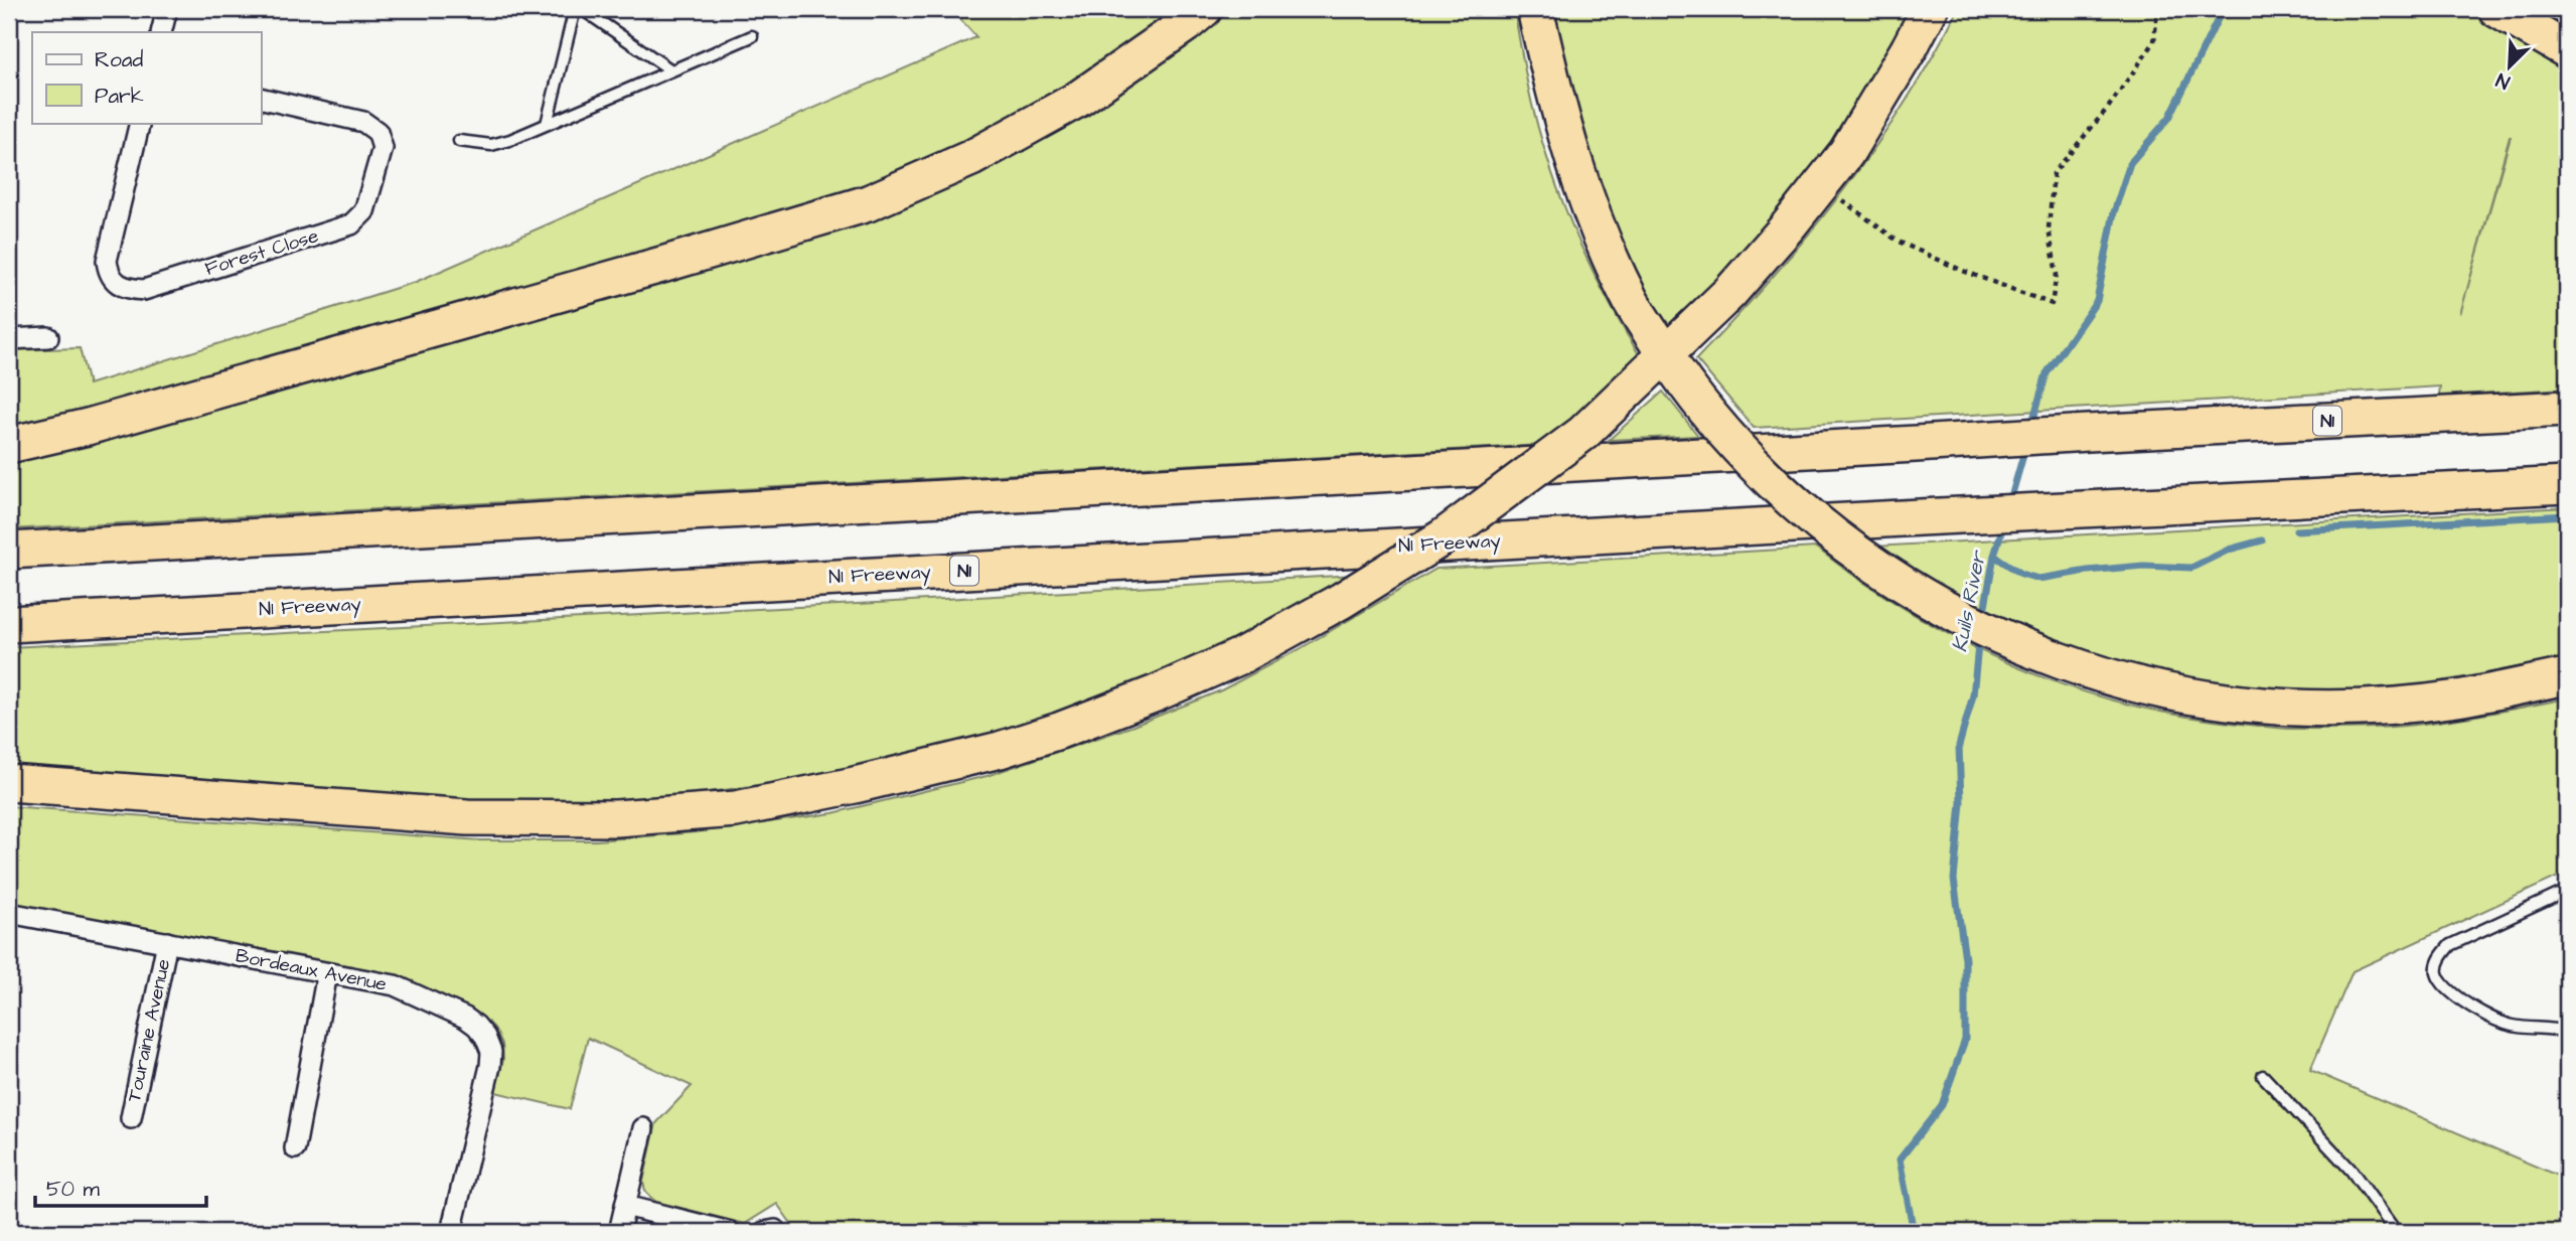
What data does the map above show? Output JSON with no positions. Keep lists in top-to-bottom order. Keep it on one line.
{"streets":{"highway":["N1","N1 Freeway"],"street":["Forest Close","Bordeaux Avenue","Touraine Avenue"]},"crossings":[["Bordeaux Avenue","Touraine Avenue"]],"water":["Kuils River"],"legend":["Road","Park"],"scale_bar":"50 m","north":"bottom left"}
